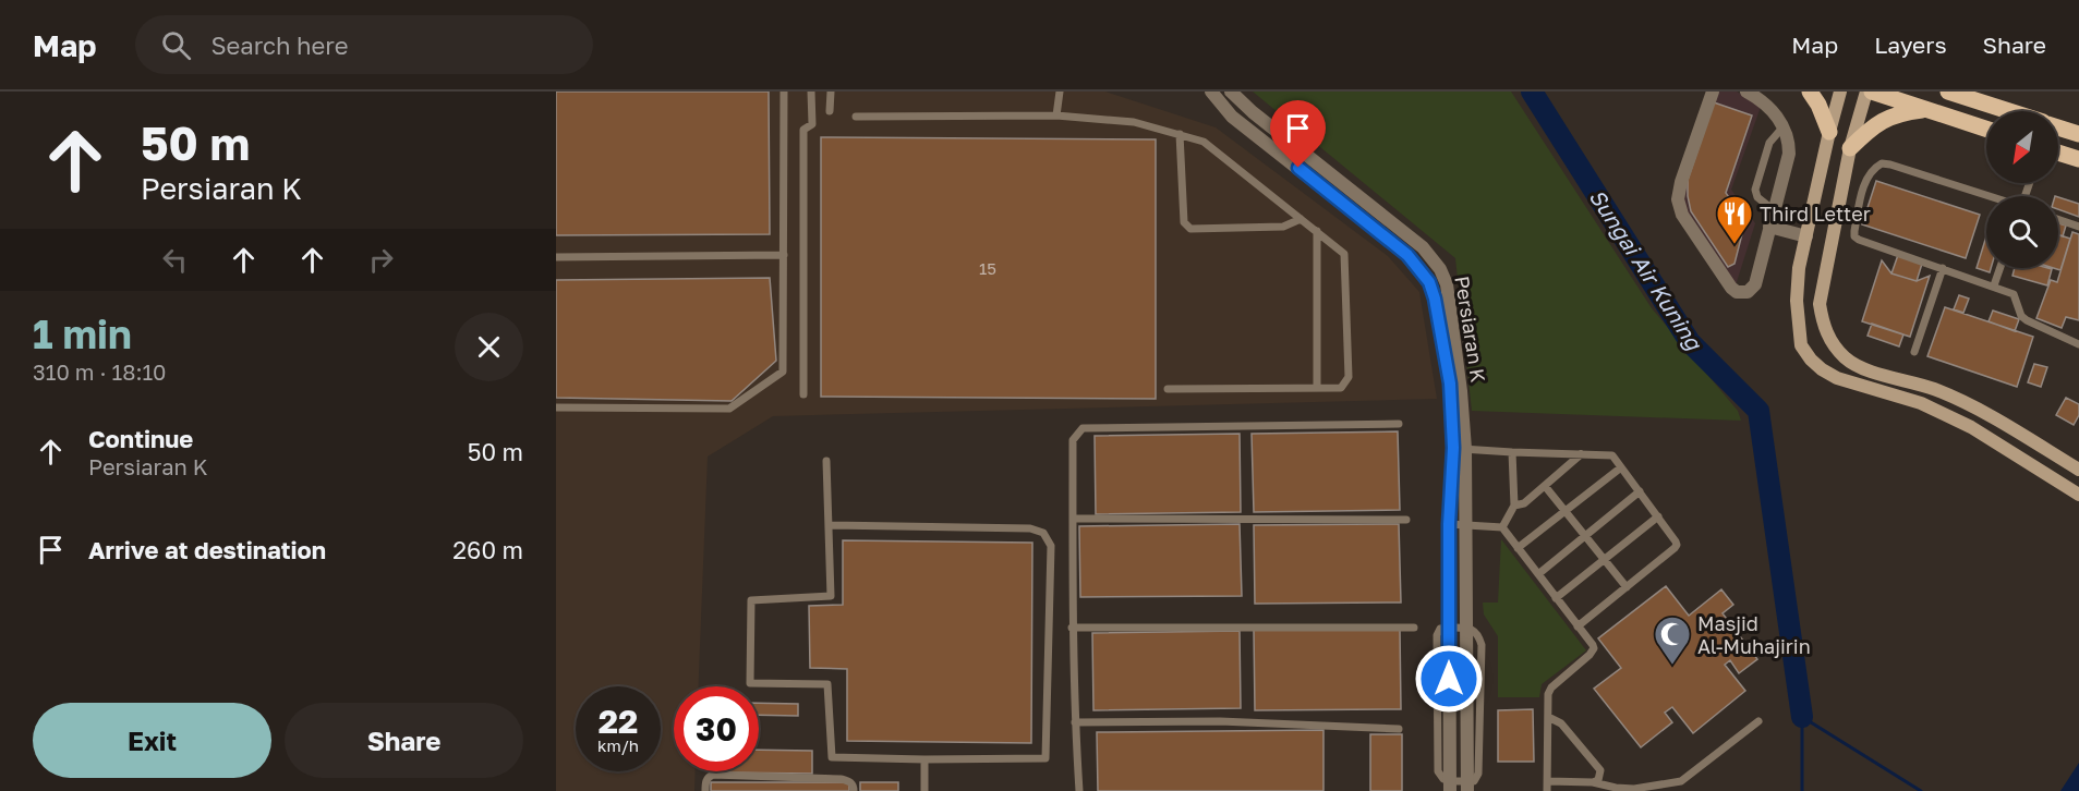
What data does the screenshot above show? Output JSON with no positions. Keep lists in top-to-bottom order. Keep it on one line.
{"streets":{"street":["Persiaran K"]},"water":["Sungai Air Kuning"],"places":{"restaurant":["Third Letter"],"mosque":["Masjid Al-Muhajirin"]},"house_numbers":["15"],"north":"bottom left","page":{"header":"Map","search":"Search here","nav":["Map","Layers","Share"],"turn":["50 m","Persiaran K"],"heading":["1 min","310 m · 18:10"],"list":[{"name":"Continue","note":"Persiaran K","value":"50 m"},{"name":"Arrive at destination","value":"260 m"}],"speed":"22 km/h","limit":"30","buttons":["Exit","Share"]}}
